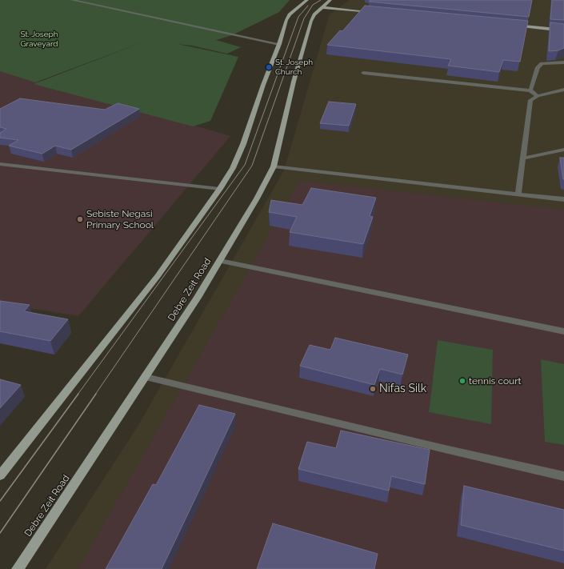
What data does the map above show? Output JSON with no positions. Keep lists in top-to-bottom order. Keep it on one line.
{"streets":{"main road":["Debre Zeit Road"]},"parks":["St. Joseph Graveyard"],"places":["St. Joseph Church","Sebiste Negasi Primary School","tennis court","Nifas Silk"]}
